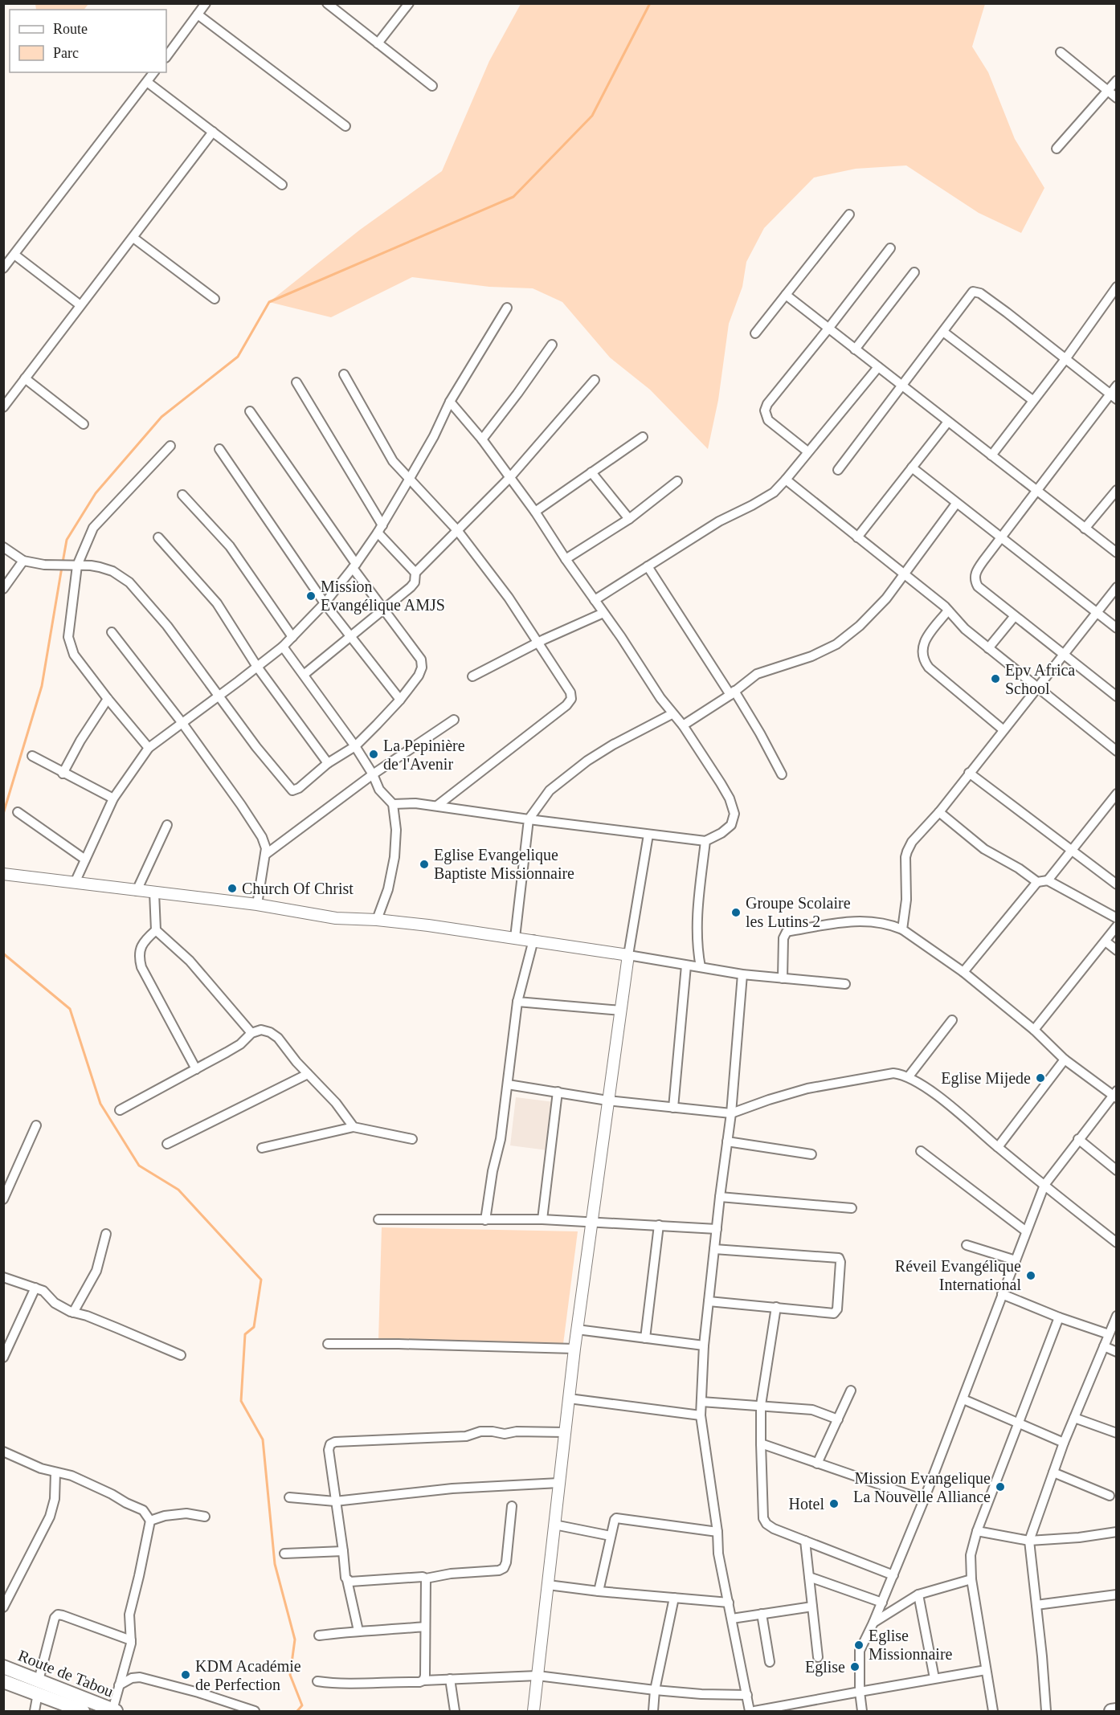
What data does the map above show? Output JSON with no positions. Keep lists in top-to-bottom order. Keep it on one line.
{"streets":{"main road":["Route de Tabou"]},"places":["Mission Evangélique AMJS","Epv Africa School","La Pepinière de l'Avenir","Eglise Evangelique Baptiste Missionnaire","Church Of Christ","Groupe Scolaire les Lutins 2","Eglise Mijede","Réveil Evangélique International","Mission Evangelique La Nouvelle Alliance","Hotel","Eglise Missionnaire","Eglise","KDM Académie de Perfection"],"legend":["Route","Parc"]}
